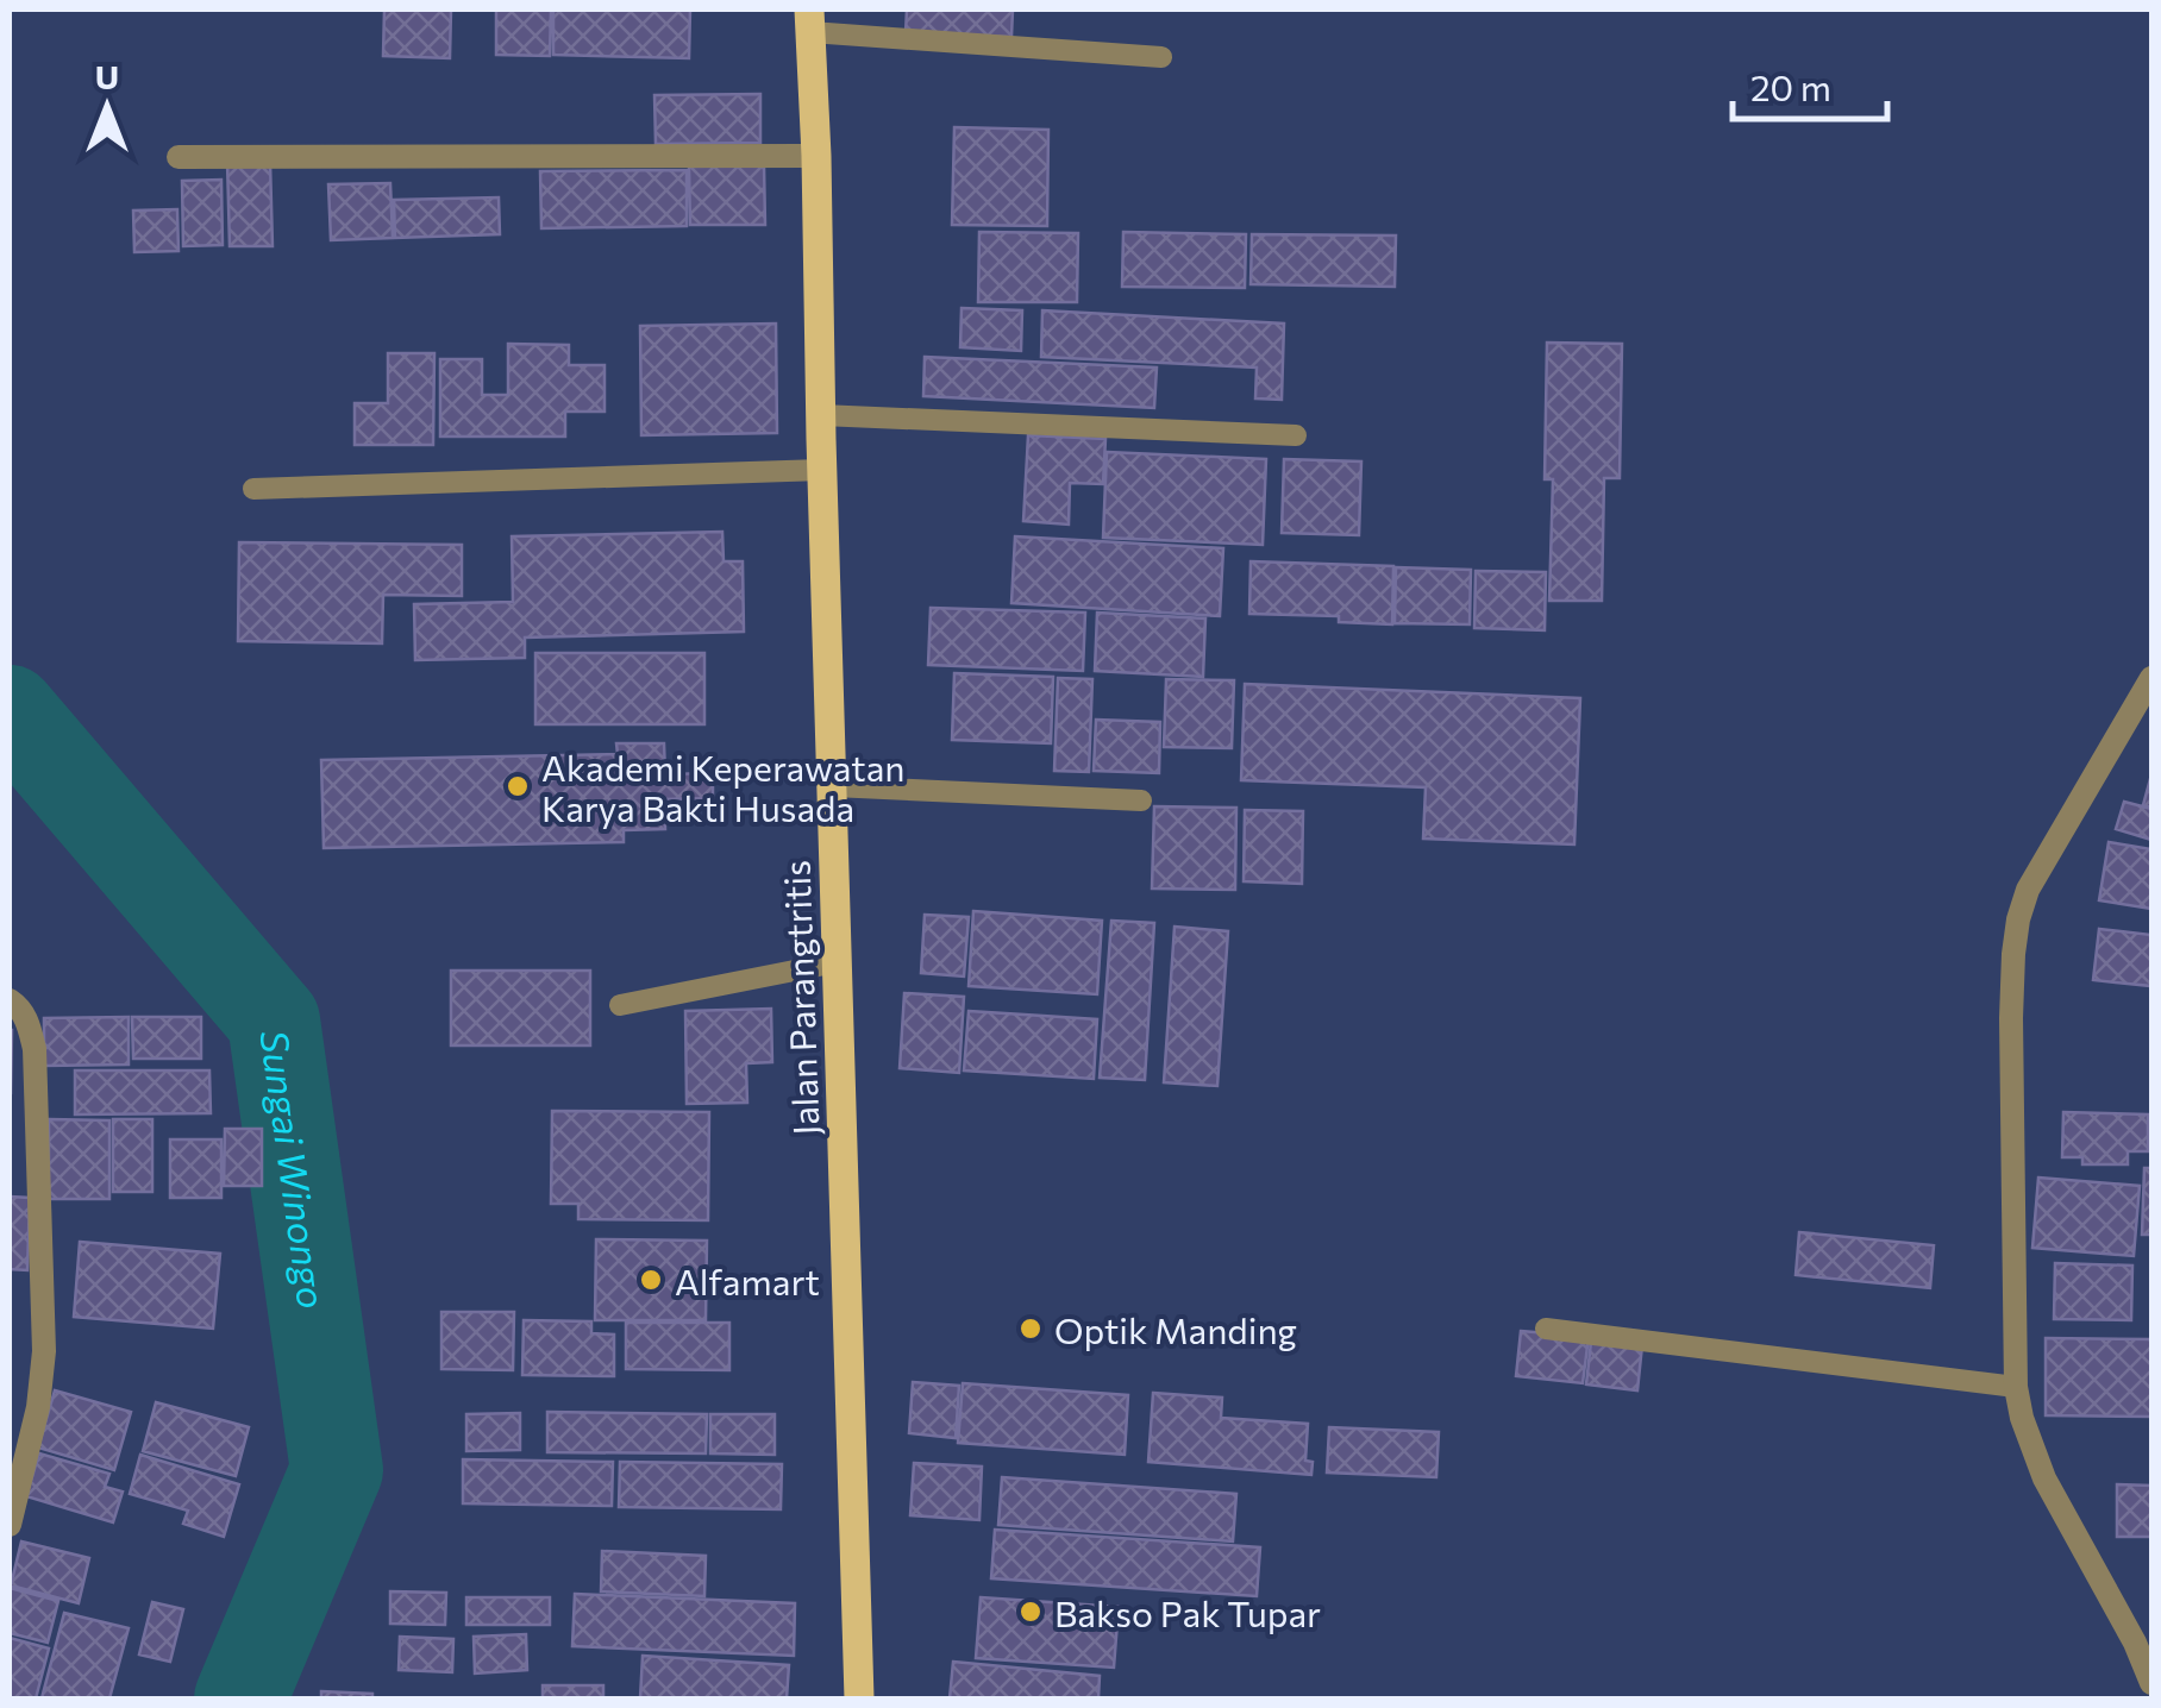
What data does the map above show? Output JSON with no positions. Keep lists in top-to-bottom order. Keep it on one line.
{"streets":{"main road":["Jalan Parangtritis"]},"water":["Sungai Winongo"],"places":["Akademi Keperawatan Karya Bakti Husada","Alfamart","Optik Manding","Bakso Pak Tupar"],"scale_bar":"20 m","north":"top"}
